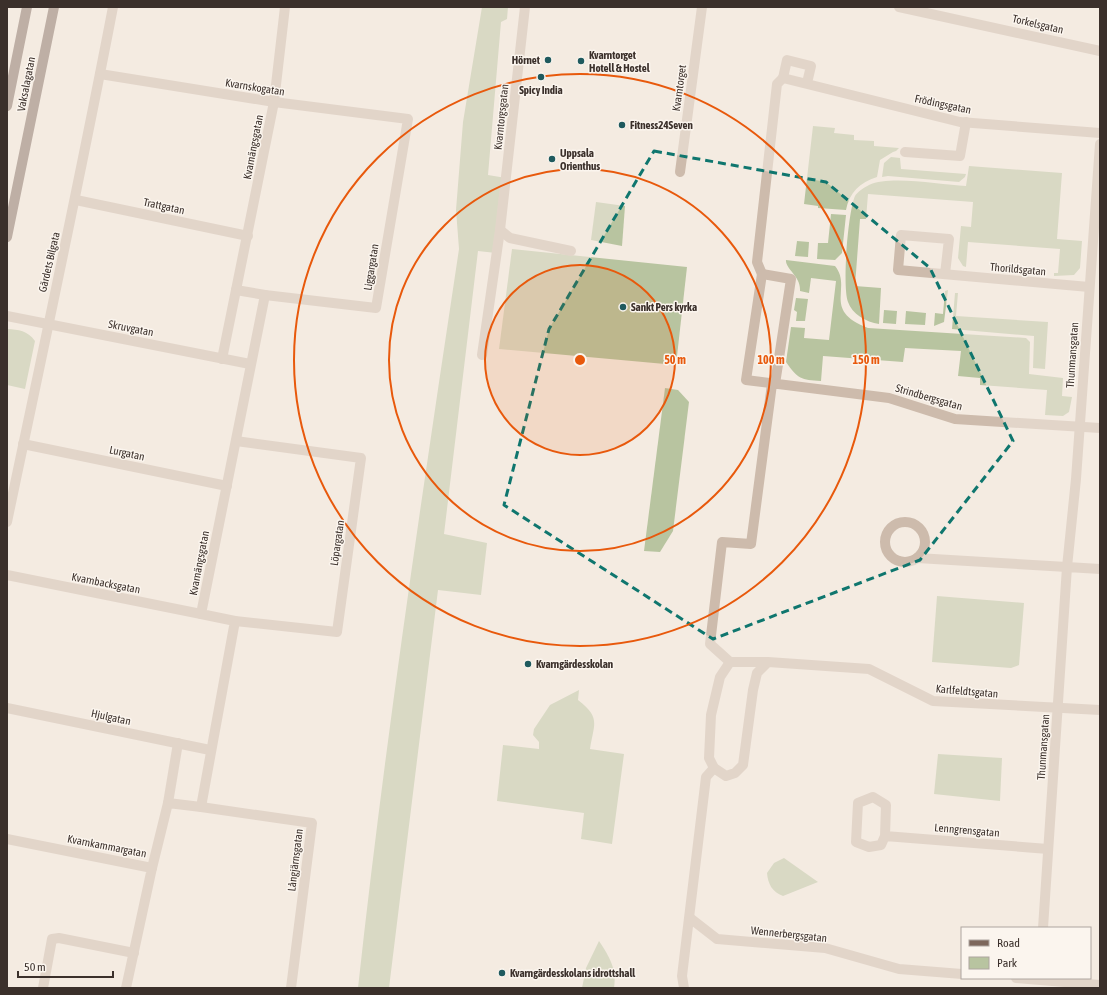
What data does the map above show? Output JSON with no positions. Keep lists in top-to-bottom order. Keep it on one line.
{"streets":{"main road":["Vaksalagatan"],"street":["Torkelsgatan","Kvarnskogatan","Kvarntorget","Frödingsgatan","Kvarntorgsgatan","Kvarnängsgatan","Trattgatan","Gärdets Bilgata","Liggargatan","Thorildsgatan","Skruvgatan","Thunmansgatan","Strindbergsgatan","Lurgatan","Löpargatan","Kvarnbacksgatan","Karlfeldtsgatan","Hjulgatan","Lenngrensgatan","Kvarnkammargatan","Långjärnsgatan","Wennerbergsgatan"]},"crossings":[["Kvarnskogatan","Kvarnängsgatan"],["Kvarnskogatan","Gärdets Bilgata"],["Kvarnskogatan","Liggargatan"],["Kvarnängsgatan","Trattgatan"],["Kvarnängsgatan","Liggargatan"],["Kvarnängsgatan","Skruvgatan"],["Kvarnängsgatan","Lurgatan"],["Kvarnängsgatan","Löpargatan"],["Kvarnängsgatan","Kvarnbacksgatan"],["Trattgatan","Gärdets Bilgata"],["Gärdets Bilgata","Skruvgatan"],["Gärdets Bilgata","Lurgatan"],["Thorildsgatan","Thunmansgatan"],["Thunmansgatan","Strindbergsgatan"],["Thunmansgatan","Karlfeldtsgatan"],["Thunmansgatan","Lenngrensgatan"]],"places":["Hörnet","Kvarntorget Hotell & Hostel","Spicy India","Fitness24Seven","Uppsala Orienthus","Sankt Pers kyrka","Kvarngärdesskolan","Kvarngärdesskolans idrottshall"],"legend":["Road","Park"],"scale_bar":"50 m","rings":["50 m","100 m","150 m"]}
